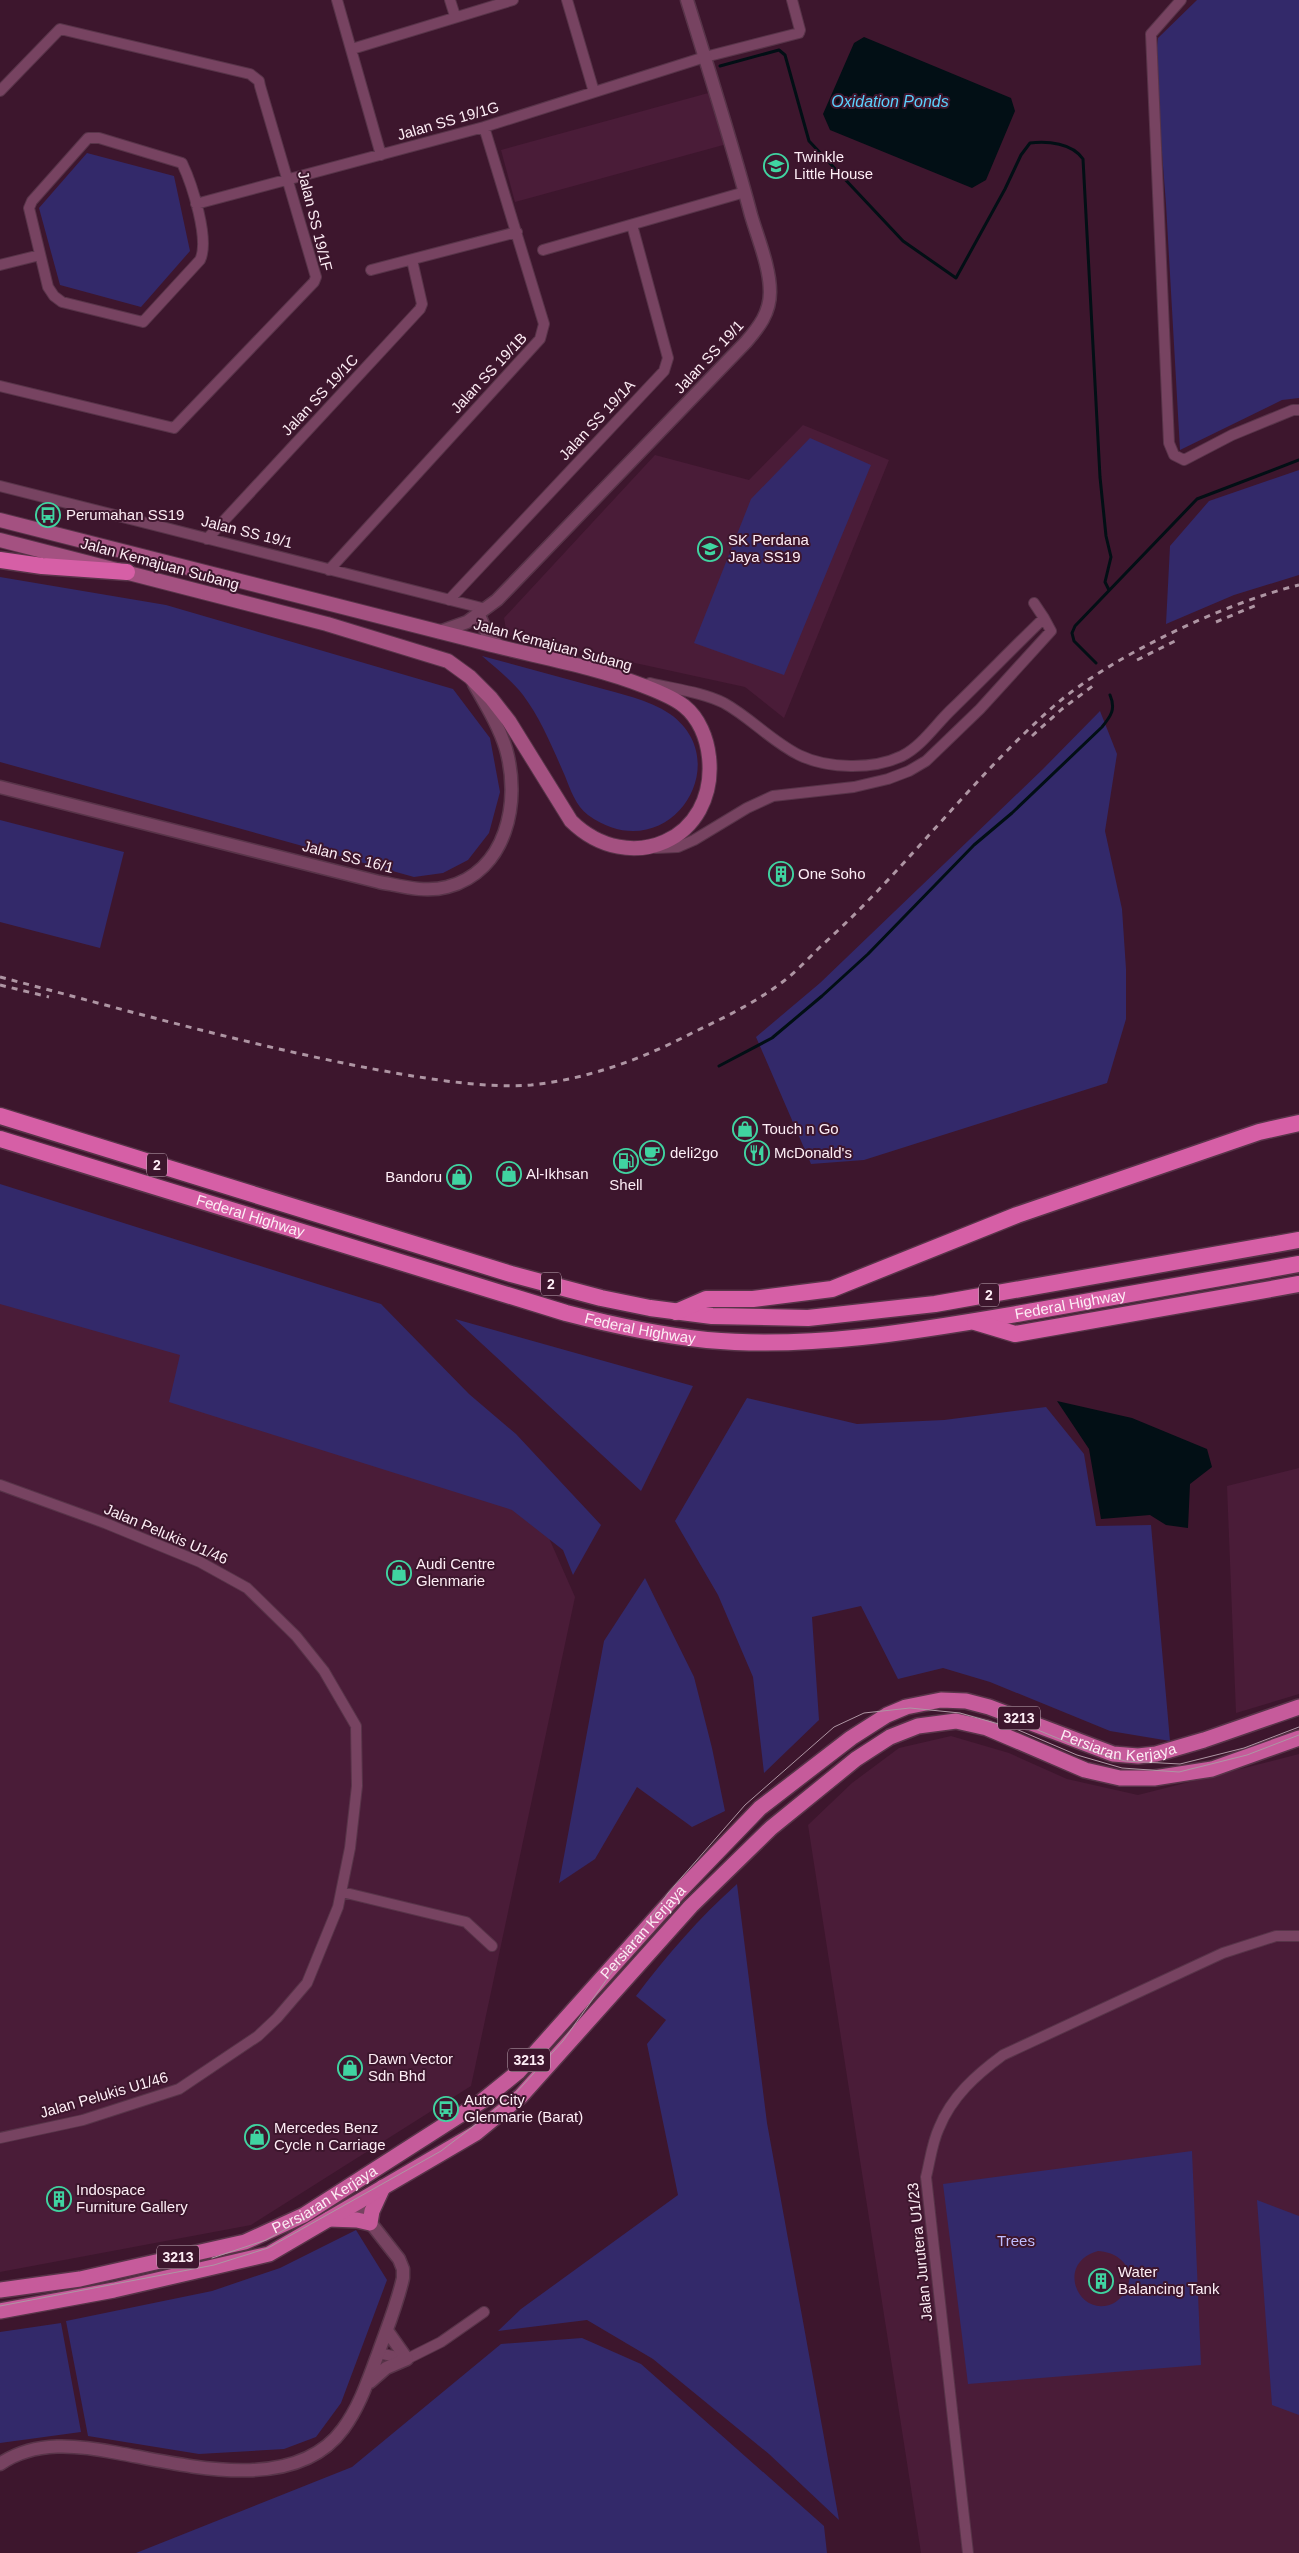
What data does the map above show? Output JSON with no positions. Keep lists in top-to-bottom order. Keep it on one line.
{"streets":{"highway":["2","Federal Highway"],"main road":["Jalan Kemajuan Subang","3213","Persiaran Kerjaya"],"street":["Jalan SS 19/1G","Jalan SS 19/1F","Jalan SS 19/1","Jalan SS 19/1B","Jalan SS 19/1C","Jalan SS 19/1A","Jalan SS 16/1","Jalan Pelukis U1/46","Jalan Jurutera U1/23"]},"crossings":[["Jalan SS 19/1G","Jalan SS 19/1F"],["Jalan SS 19/1G","Jalan SS 19/1"],["Jalan SS 19/1G","Jalan SS 19/1B"],["Jalan SS 19/1","Jalan SS 19/1B"],["Jalan SS 19/1","Jalan SS 19/1C"],["Jalan SS 19/1","Jalan SS 19/1A"],["Jalan SS 19/1","Jalan Kemajuan Subang"],["Jalan Kemajuan Subang","Jalan SS 16/1"]],"water":["Oxidation Ponds"],"parks":["Trees"],"places":{"school or university":["Twinkle Little House","SK Perdana Jaya SS19"],"bus stop":["Perumahan SS19","Auto City Glenmarie (Barat)"],"building":["One Soho","Indospace Furniture Gallery","Water Balancing Tank"],"shop":["Touch n Go","Al-Ikhsan","Bandoru","Audi Centre Glenmarie","Dawn Vector Sdn Bhd","Mercedes Benz Cycle n Carriage"],"cafe":["deli2go"],"restaurant":["McDonald's"],"fuel station":["Shell"]}}
